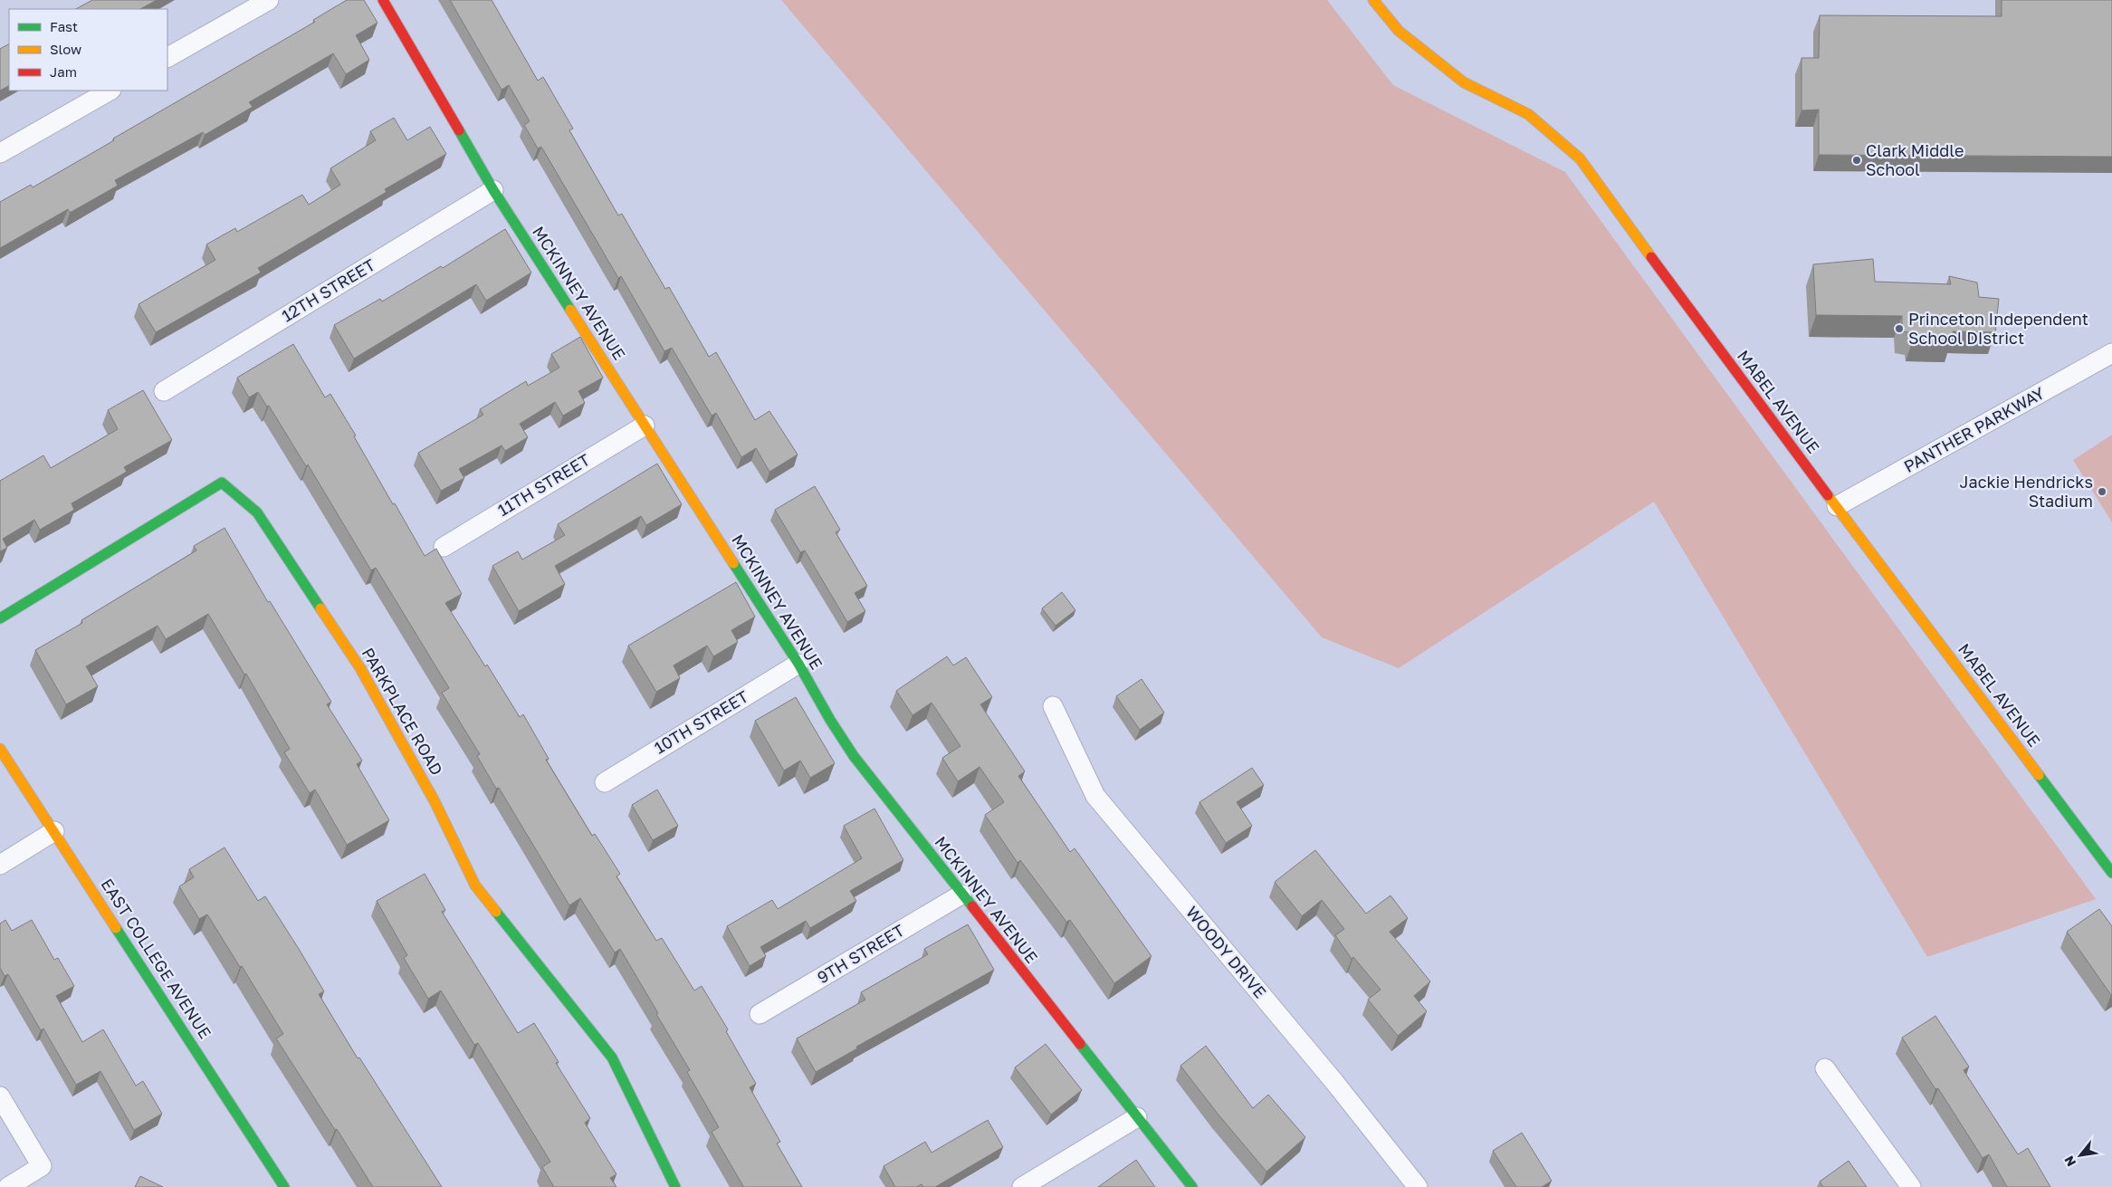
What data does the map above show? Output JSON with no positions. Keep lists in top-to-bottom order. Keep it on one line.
{"streets":{"street":["12TH STREET","MCKINNEY AVENUE","MABEL AVENUE","PANTHER PARKWAY","11TH STREET","PARKPLACE ROAD","10TH STREET","WOODY DRIVE","9TH STREET","EAST COLLEGE AVENUE"]},"crossings":[["12TH STREET","MCKINNEY AVENUE"],["MCKINNEY AVENUE","11TH STREET"],["MCKINNEY AVENUE","10TH STREET"],["MCKINNEY AVENUE","9TH STREET"],["MABEL AVENUE","PANTHER PARKWAY"]],"places":["Clark Middle School","Princeton Independent School DIstrict","Jackie Hendricks Stadium"],"legend":["Fast","Slow","Jam"],"north":"bottom left"}
